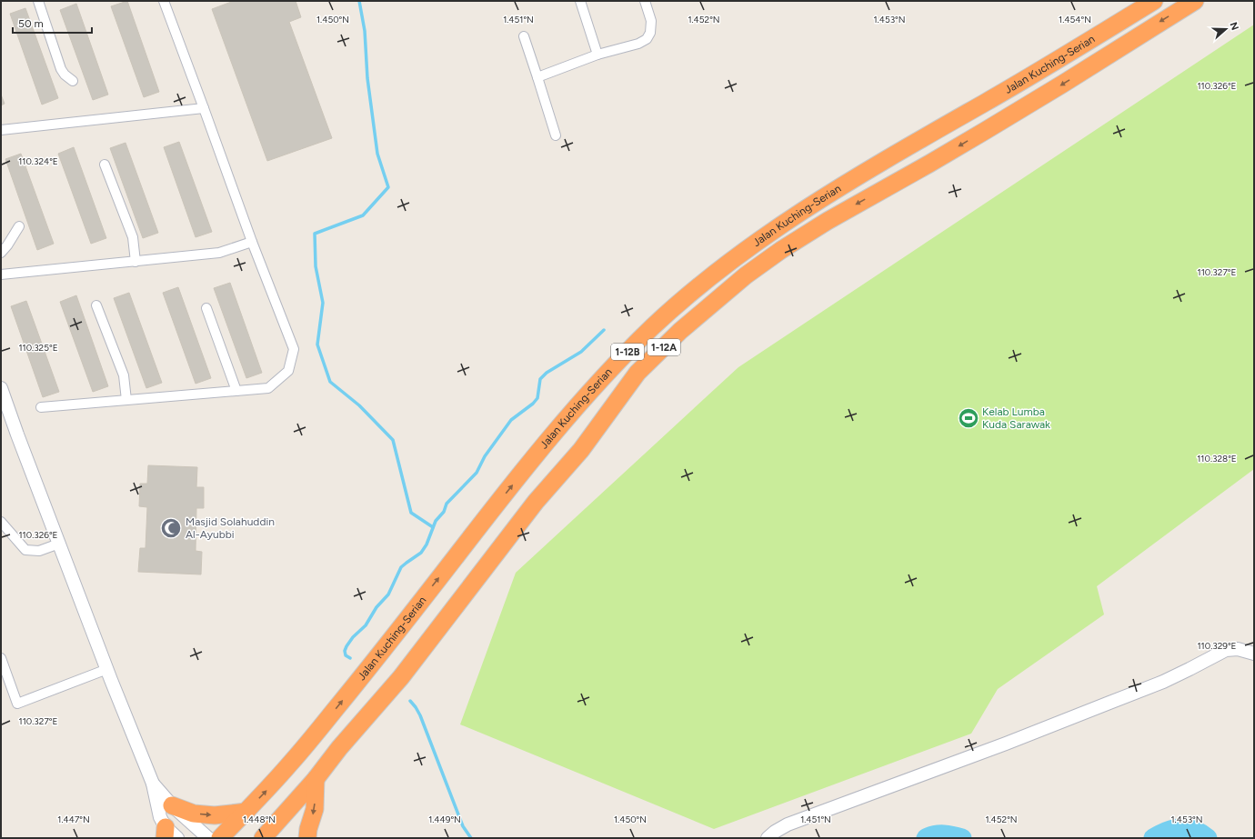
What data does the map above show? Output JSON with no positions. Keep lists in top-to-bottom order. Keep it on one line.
{"streets":{"highway":["Jalan Kuching-Serian","1-12A","1-12B"]},"places":{"sports":["Kelab Lumba Kuda Sarawak"],"mosque":["Masjid Solahuddin Al-Ayubbi"]},"scale_bar":"50 m","north":"right","coordinates":["1.450°N","1.451°N","1.454°N","1.452°N","1.453°N","110.326°E","110.324°E","110.327°E","110.325°E","110.328°E","110.329°E","1.447°N","1.448°N","1.449°N"]}
